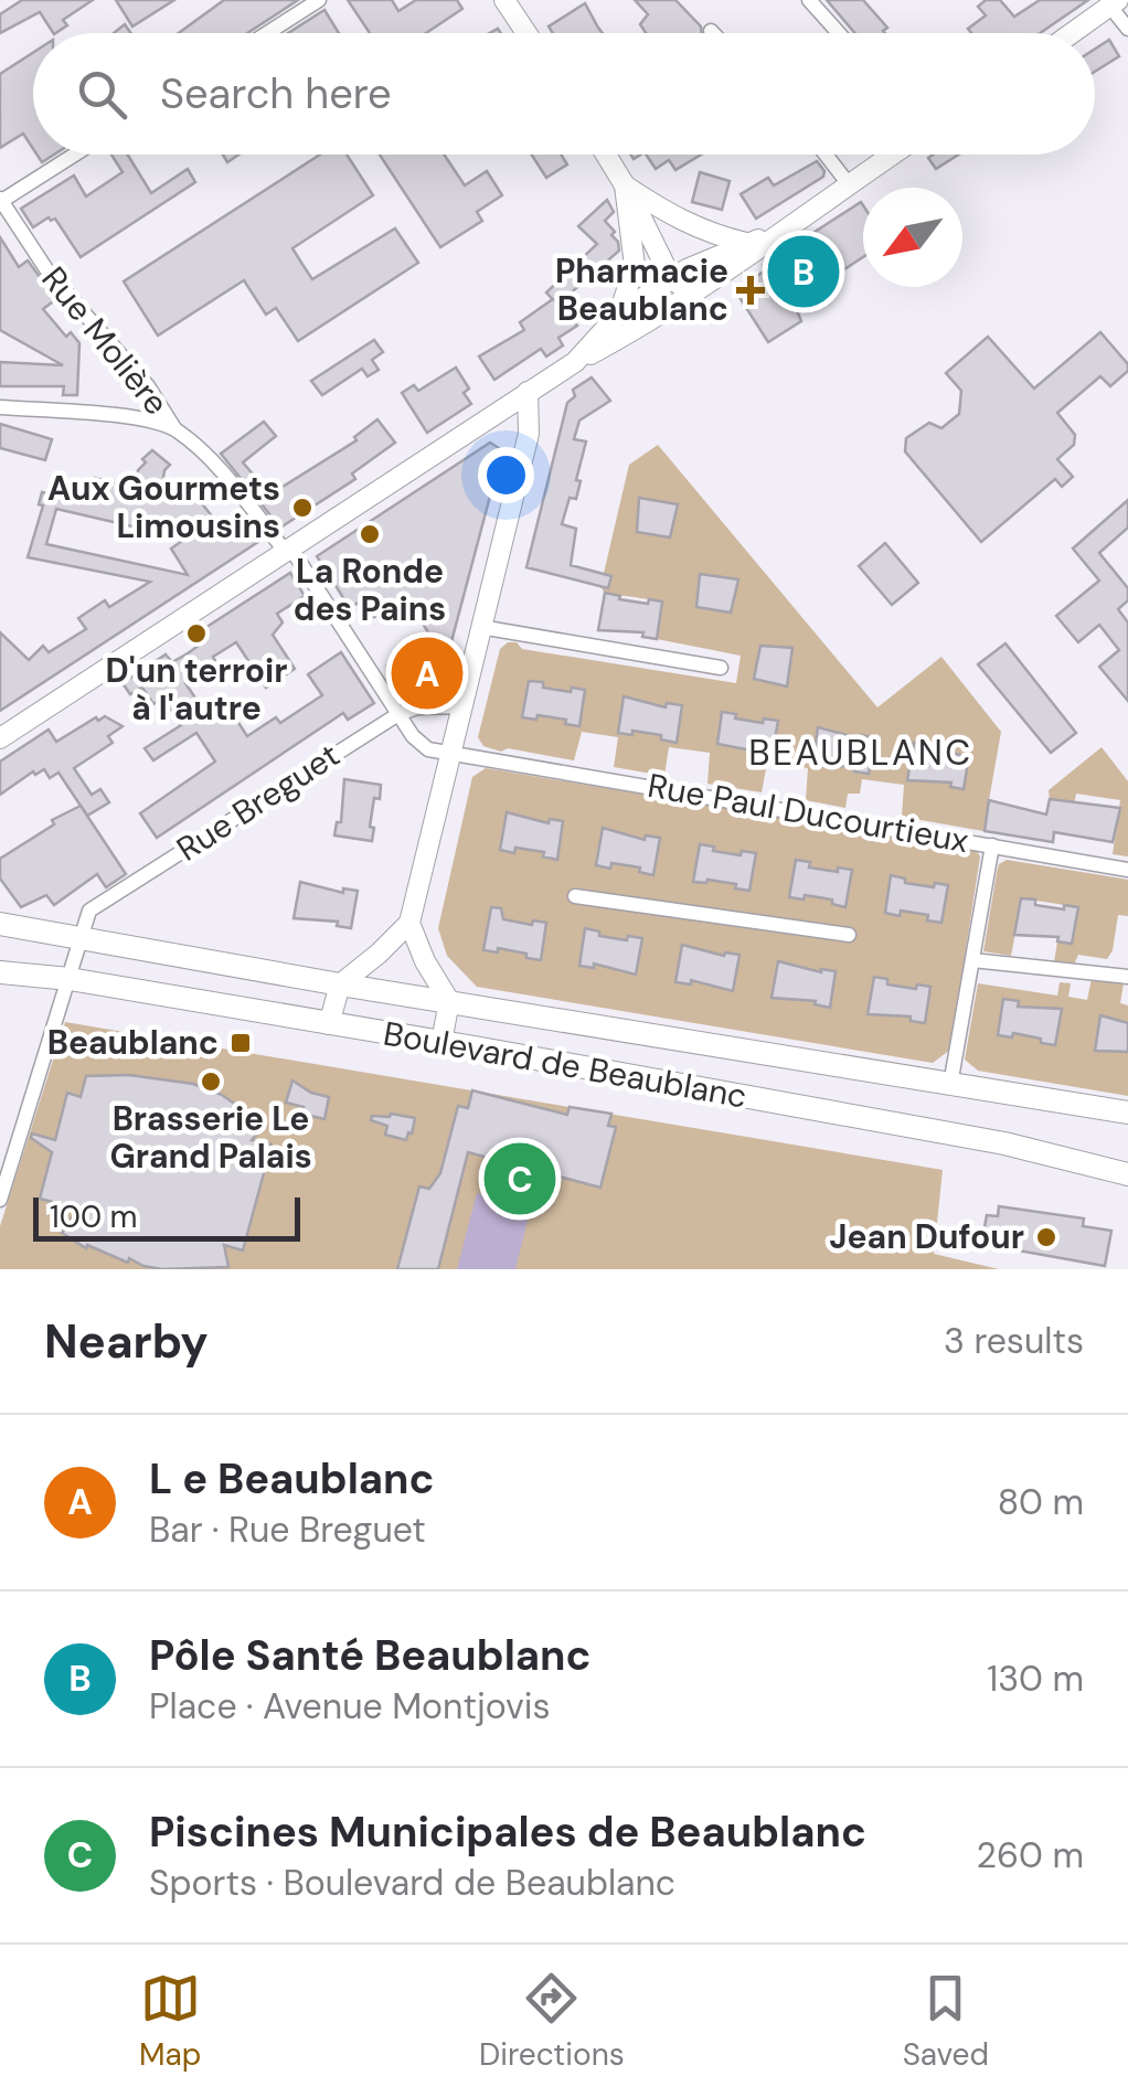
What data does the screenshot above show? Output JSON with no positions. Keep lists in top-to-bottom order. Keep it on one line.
{"streets":{"main road":["Boulevard de Beaublanc"],"street":["Rue Molière","Rue Breguet","Rue Paul Ducourtieux"]},"crossings":[["Rue Breguet","Boulevard de Beaublanc"],["Rue Paul Ducourtieux","Boulevard de Beaublanc"]],"districts":["BEAUBLANC"],"places":{"health":["Pharmacie Beaublanc"],"other":["Aux Gourmets Limousins","La Ronde des Pains","D'un terroir à l'autre","Brasserie Le Grand Palais","Jean Dufour"],"transit":["Beaublanc"]},"scale_bar":"100 m","north":"bottom left","page":{"search":"Search here","pins":["B","A","C"],"scale":"100 m","heading":["Nearby","3 results"],"list":[{"mark":"A","name":"L e Beaublanc","note":"Bar · Rue Breguet","value":"80 m"},{"mark":"B","name":"Pôle Santé Beaublanc","note":"Place · Avenue Montjovis","value":"130 m"},{"mark":"C","name":"Piscines Municipales de Beaublanc","note":"Sports · Boulevard de Beaublanc","value":"260 m"}],"nav":["Map","Directions","Saved"]}}
